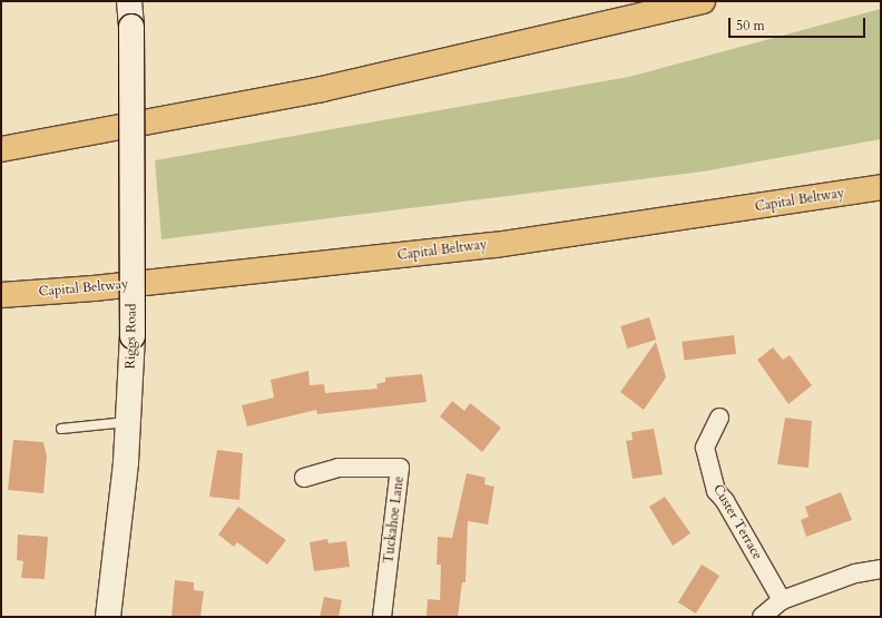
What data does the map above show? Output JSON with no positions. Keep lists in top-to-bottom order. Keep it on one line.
{"streets":{"highway":["Capital Beltway"],"main road":["Riggs Road"],"street":["Tuckahoe Lane","Custer Terrace"]},"scale_bar":"50 m"}
